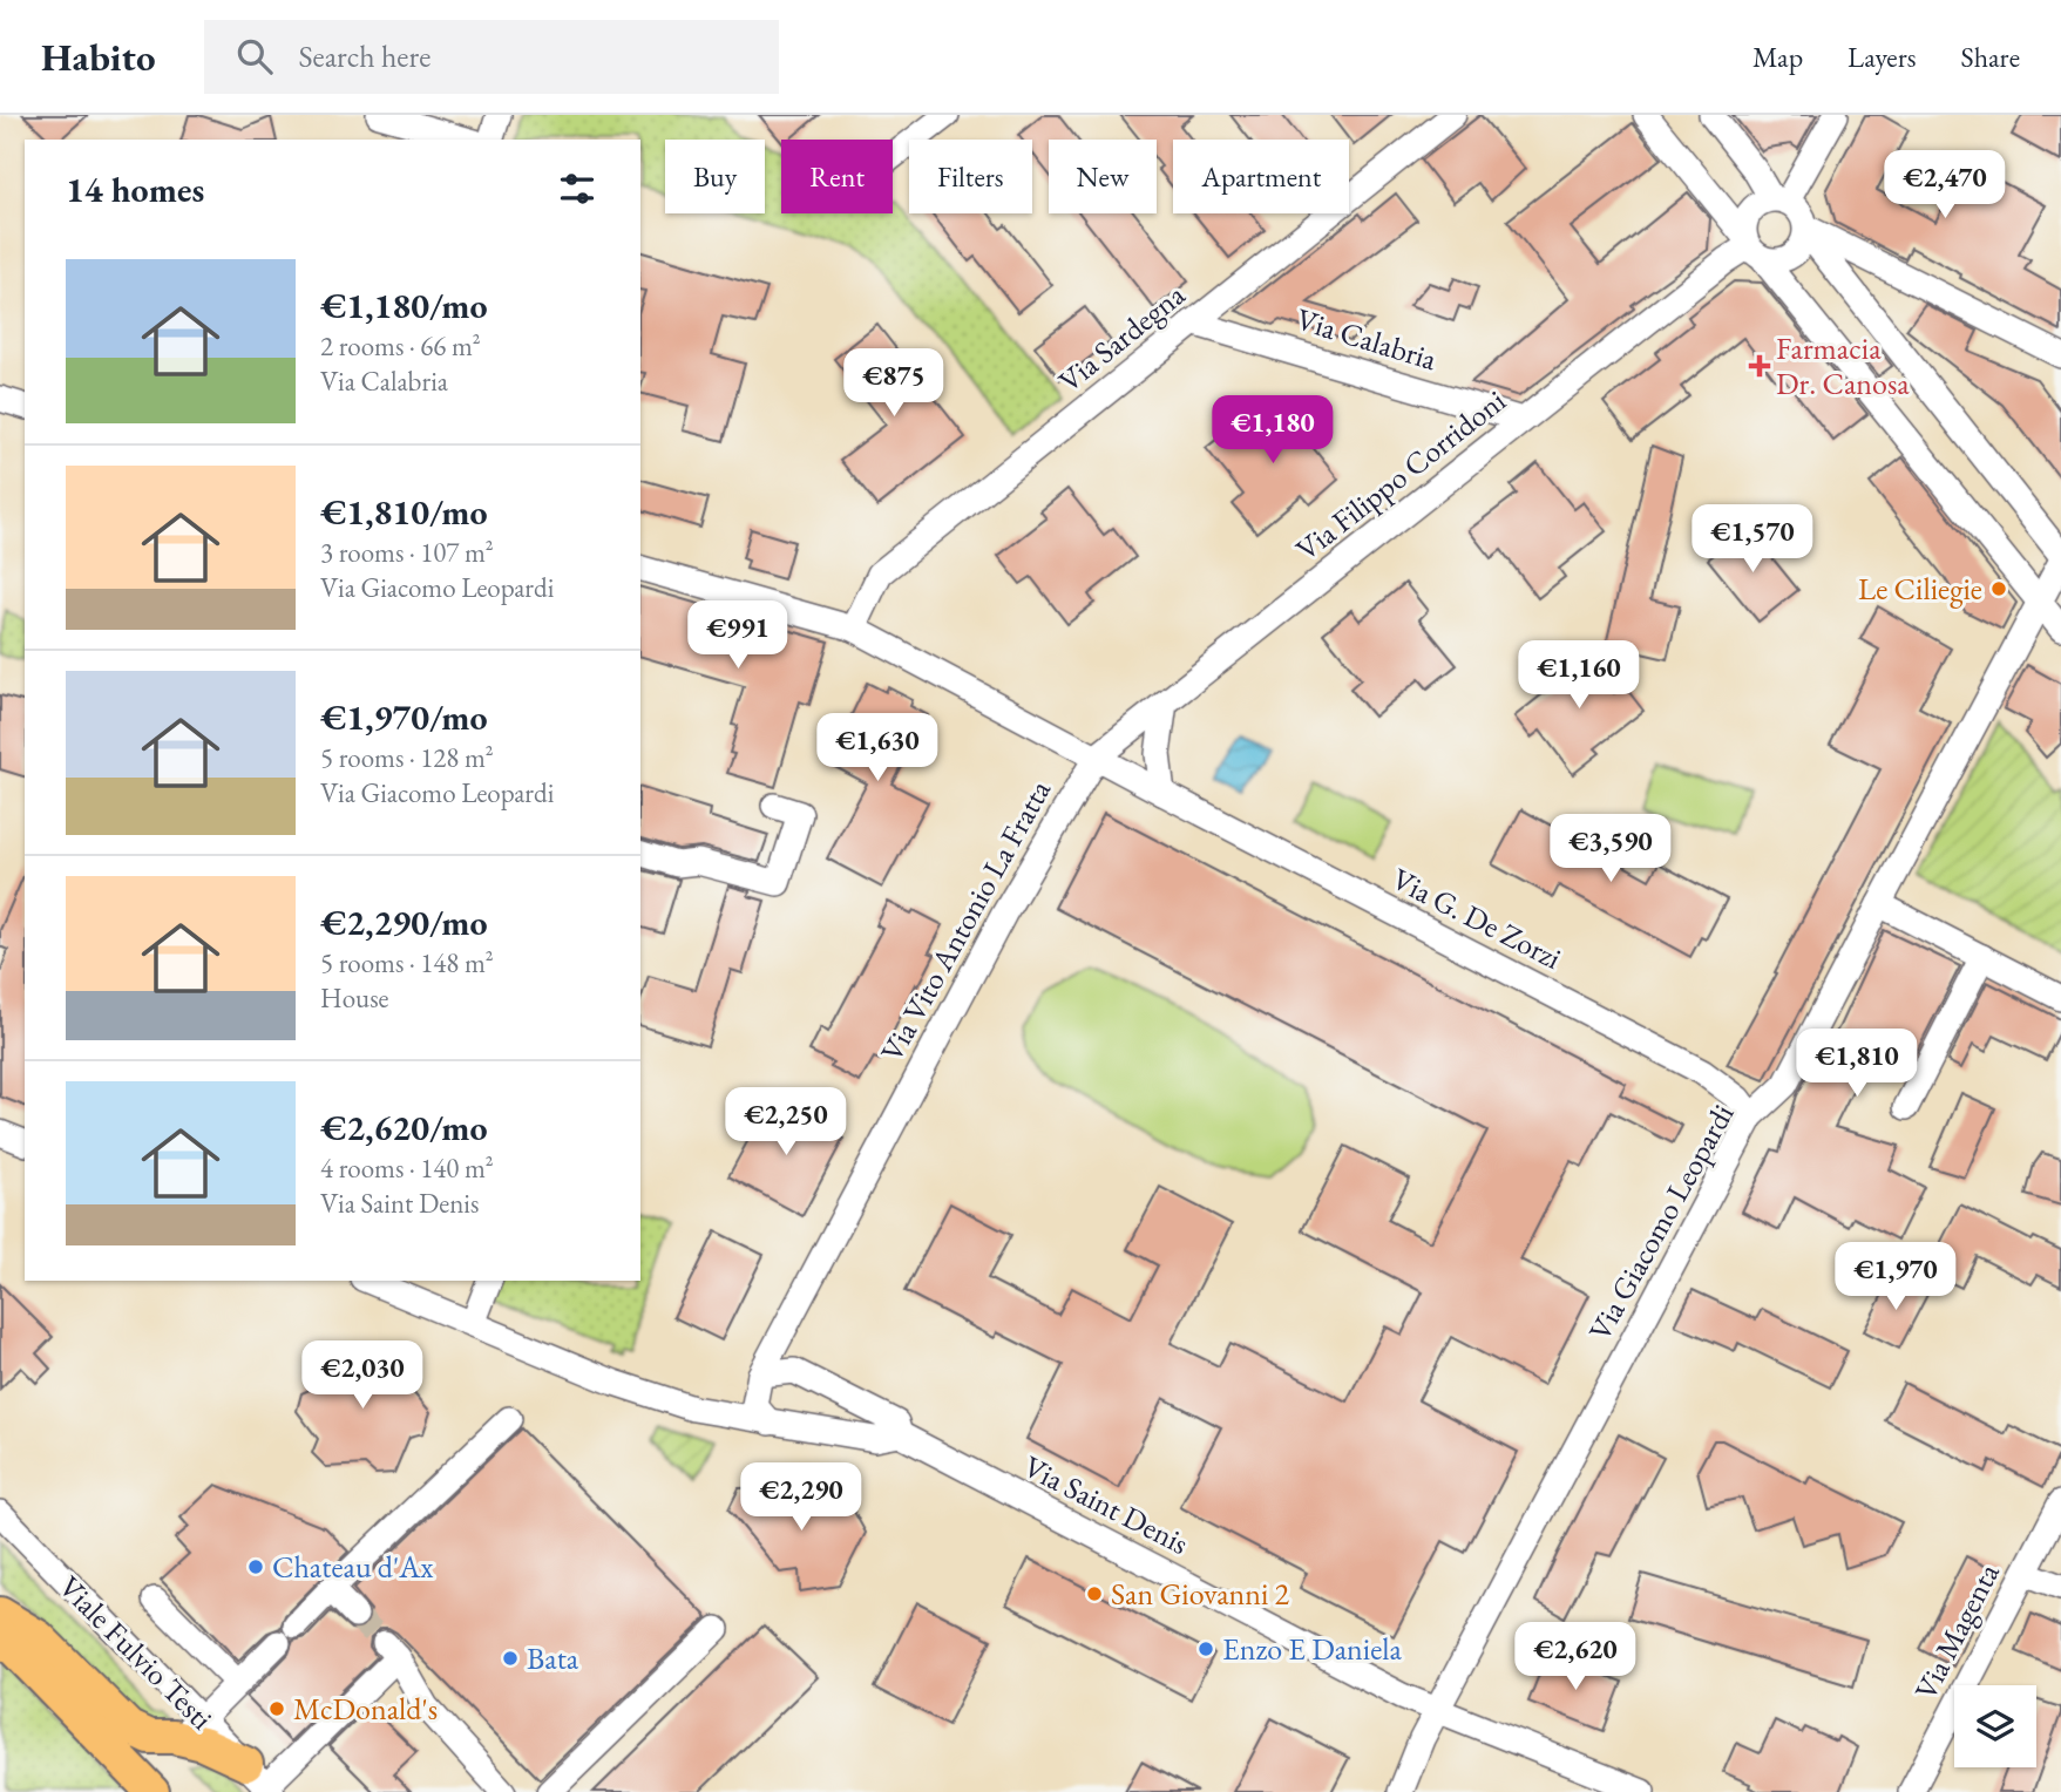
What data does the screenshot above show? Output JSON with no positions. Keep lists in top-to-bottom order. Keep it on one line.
{"streets":{"street":["Via Sardegna","Via Calabria","Via Filippo Corridoni","Via G. De Zorzi","Via Vito Antonio La Fratta","Via Giacomo Leopardi","Via Saint Denis","Via Magenta","Viale Fulvio Testi"]},"crossings":[["Via Sardegna","Via Calabria"],["Via Sardegna","Via G. De Zorzi"],["Via Calabria","Via Filippo Corridoni"],["Via Filippo Corridoni","Via G. De Zorzi"],["Via Filippo Corridoni","Via Vito Antonio La Fratta"],["Via G. De Zorzi","Via Vito Antonio La Fratta"],["Via G. De Zorzi","Via Giacomo Leopardi"],["Via Vito Antonio La Fratta","Via Saint Denis"],["Via Giacomo Leopardi","Via Saint Denis"]],"places":{"health":["Farmacia Dr. Canosa"],"other":["Le Ciliegie","Chateau d'Ax","San Giovanni 2","Enzo E Daniela","Bata","McDonald's"]},"page":{"header":"Habito","search":"Search here","nav":["Map","Layers","Share"],"chip":["Buy","Rent","Filters","New","Apartment"],"heading":"14 homes","price":["€2,470","€875","€1,180","€1,570","€991","€1,160","€1,630","€3,590","€1,810","€2,250","€1,970","€2,030","€2,290","€2,620"],"list":[{"name":"€1,180/mo","note":"2 rooms · 66 m² · Via Calabria"},{"name":"€1,810/mo","note":"3 rooms · 107 m² · Via Giacomo Leopardi"},{"name":"€1,970/mo","note":"5 rooms · 128 m² · Via Giacomo Leopardi"},{"name":"€2,290/mo","note":"5 rooms · 148 m² · House"},{"name":"€2,620/mo","note":"4 rooms · 140 m² · Via Saint Denis"}]}}
